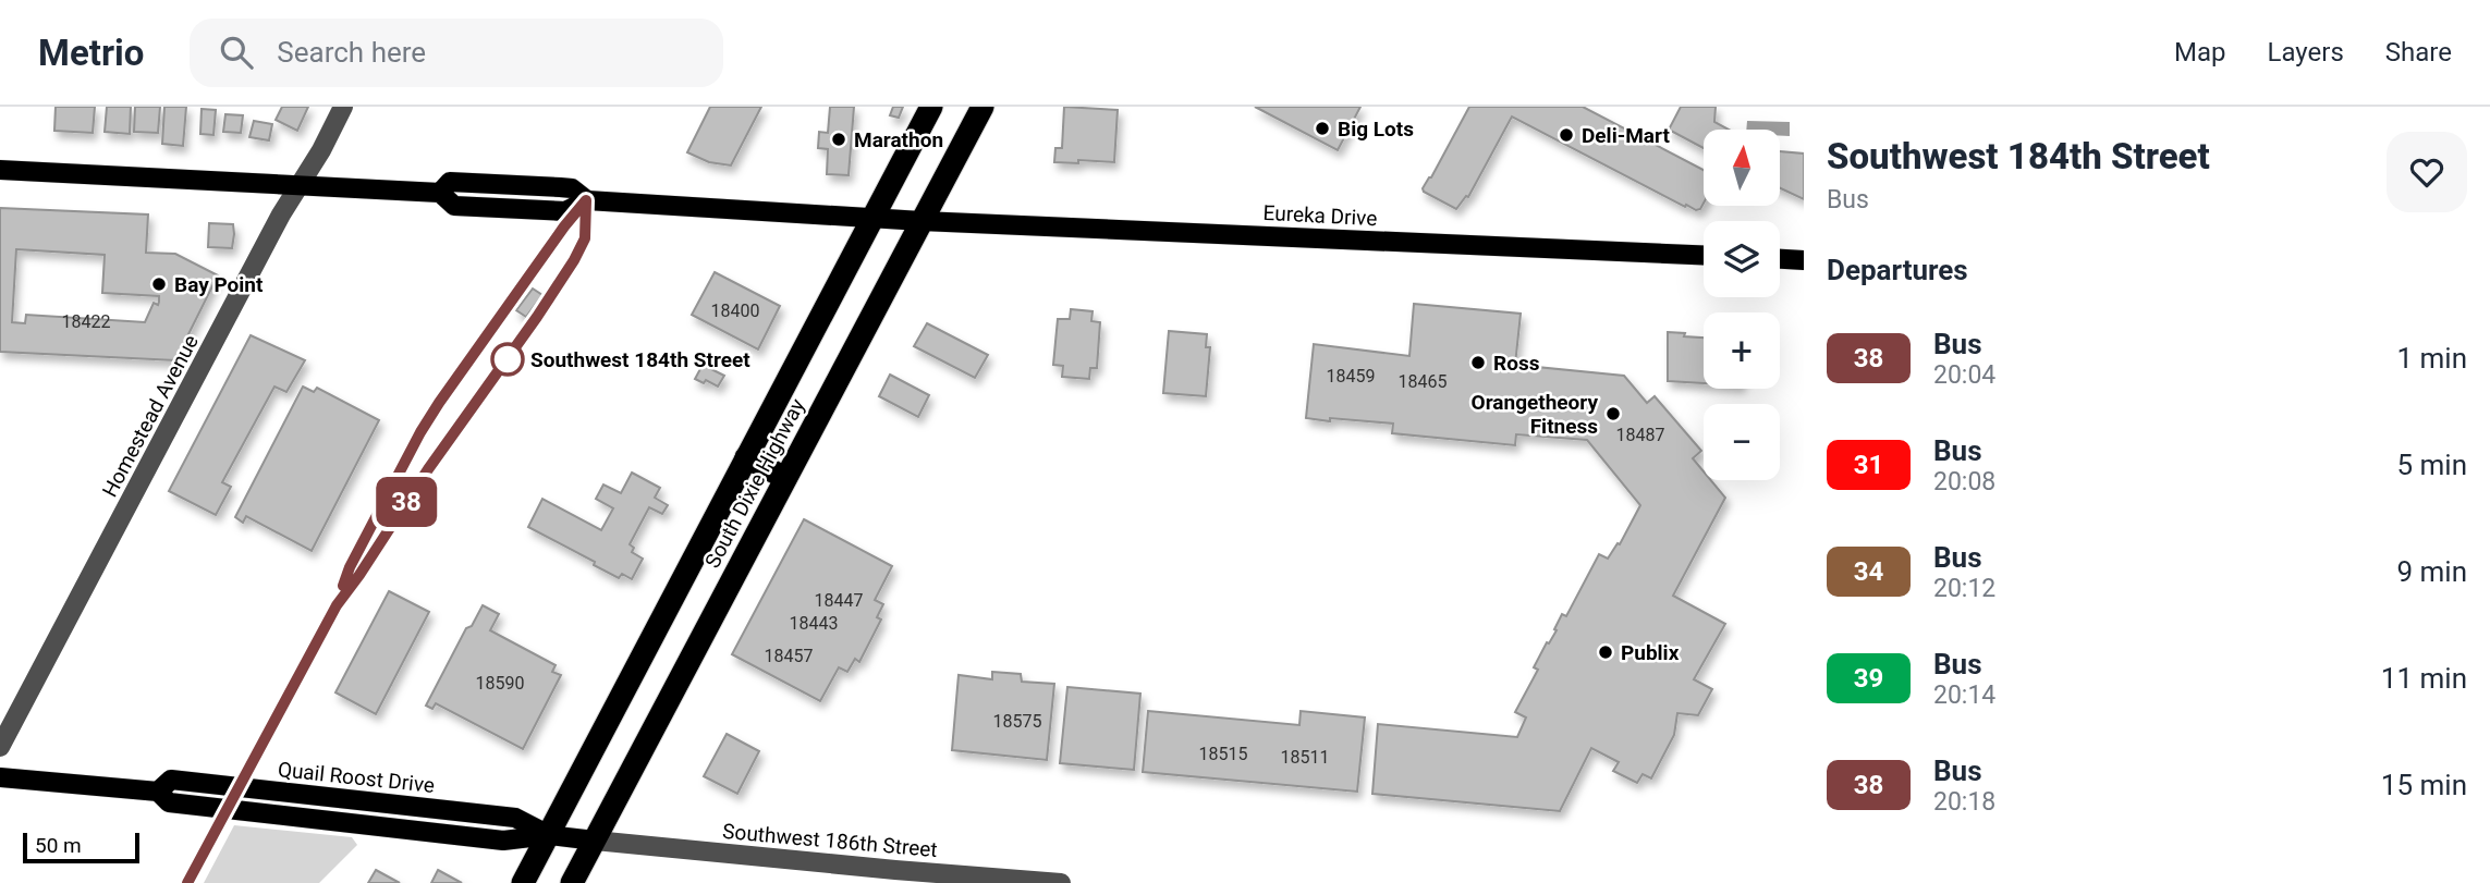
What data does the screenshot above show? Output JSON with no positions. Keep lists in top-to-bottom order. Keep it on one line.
{"streets":{"highway":["South Dixie Highway"],"main road":["Eureka Drive","Quail Roost Drive"],"street":["Homestead Avenue","Southwest 186th Street"]},"crossings":[["Eureka Drive","South Dixie Highway"],["South Dixie Highway","Quail Roost Drive"],["South Dixie Highway","Southwest 186th Street"],["Quail Roost Drive","Southwest 186th Street"]],"places":["Big Lots","Deli-Mart","Marathon","Bay Point","Southwest 184th Street","Ross","Orangetheory Fitness","Publix"],"lines":["bus line 38"],"house_numbers":["18400","18422","18459","18465","18487","18447","18443","18457","18590","18575","18515","18511"],"scale_bar":"50 m","north":"top","page":{"header":"Metrio","search":"Search here","nav":["Map","Layers","Share"],"on_map":"38","heading":[["Southwest 184th Street","Bus"],"Departures"],"map_buttons":["+","−"],"list":[{"mark":"38","name":"Bus","note":"20:04","value":"1 min"},{"mark":"31","name":"Bus","note":"20:08","value":"5 min"},{"mark":"34","name":"Bus","note":"20:12","value":"9 min"},{"mark":"39","name":"Bus","note":"20:14","value":"11 min"},{"mark":"38","name":"Bus","note":"20:18","value":"15 min"}],"scale":"50 m"}}
